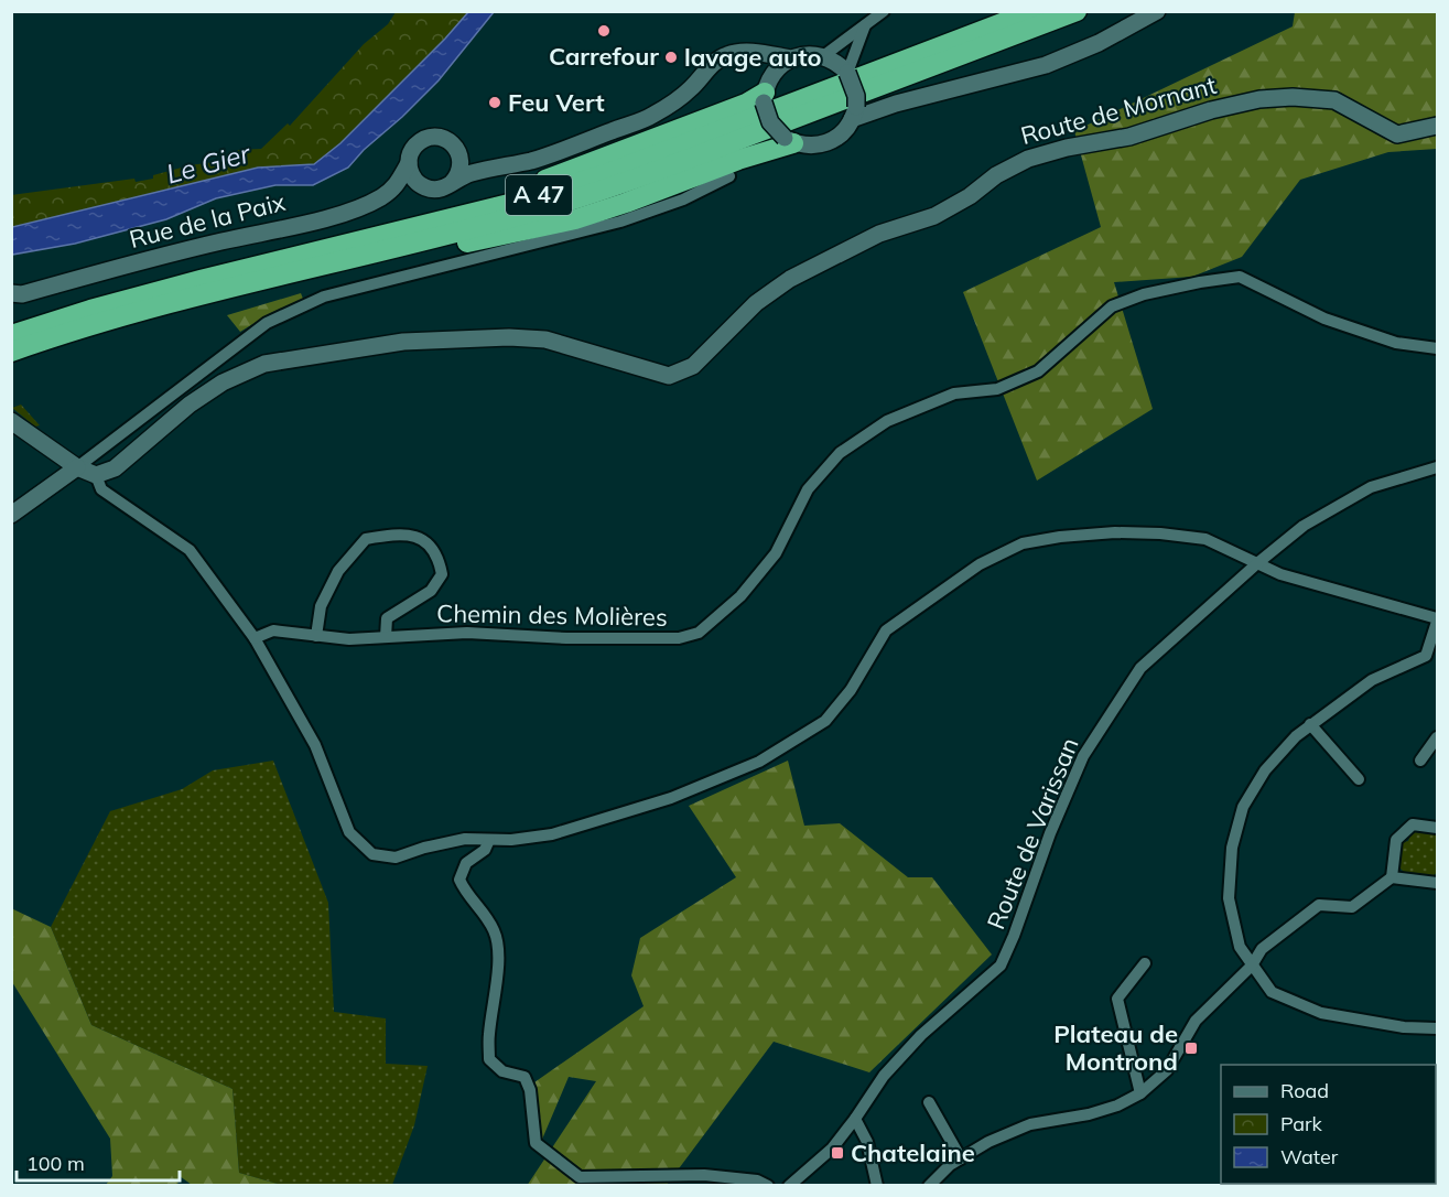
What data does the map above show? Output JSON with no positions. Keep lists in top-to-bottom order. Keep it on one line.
{"streets":{"highway":["A 47"],"main road":["Route de Mornant","Rue de la Paix"],"street":["Chemin des Molières","Route de Varissan"]},"water":["Le Gier"],"places":{"other":["Carrefour","lavage auto","Feu Vert"],"transit":["Plateau de Montrond","Chatelaine"]},"legend":["Road","Park","Water"],"scale_bar":"100 m"}
